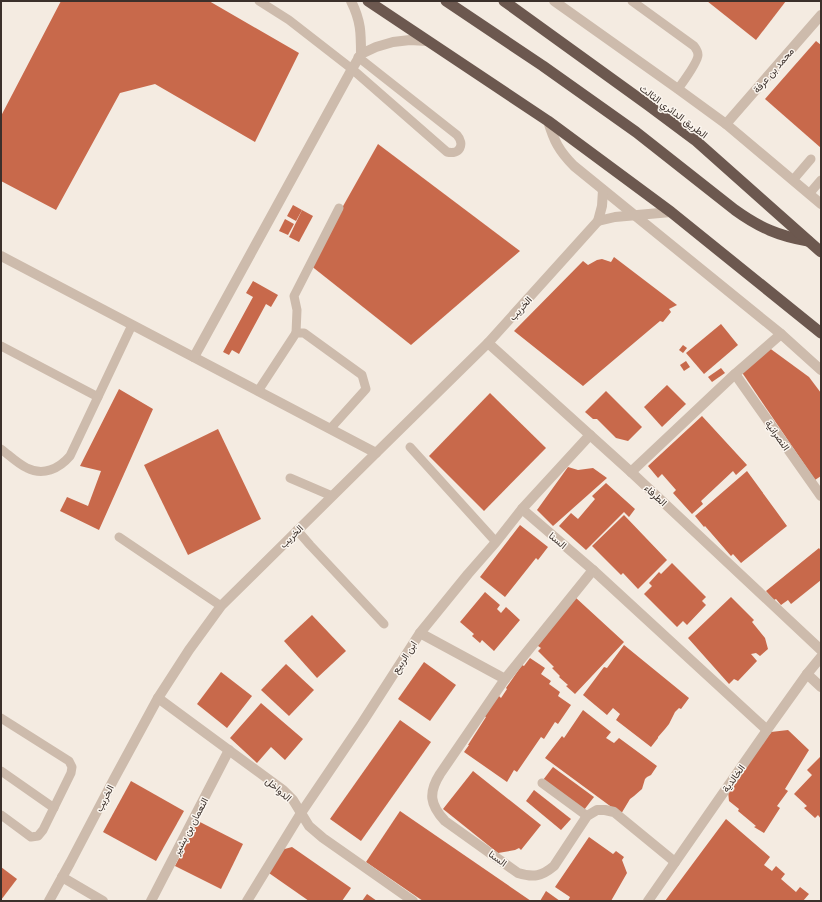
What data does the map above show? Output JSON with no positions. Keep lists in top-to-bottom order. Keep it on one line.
{"streets":{"highway":["الطريق الدائري الثالث"],"street":["محمد بن عرفة","الخريب","النصرانية","الطرفاء","السنا","ابن الربيع","الخالدية","الدواخل","النعمان بن بشير"]},"crossings":[["محمد بن عرفة","الطريق الدائري الثالث"],["الخريب","الطرفاء"],["الخريب","الدواخل"],["الطرفاء","ابن الربيع"],["السنا","ابن الربيع"],["السنا","الخالدية"],["ابن الربيع","الدواخل"],["الدواخل","النعمان بن بشير"]]}
